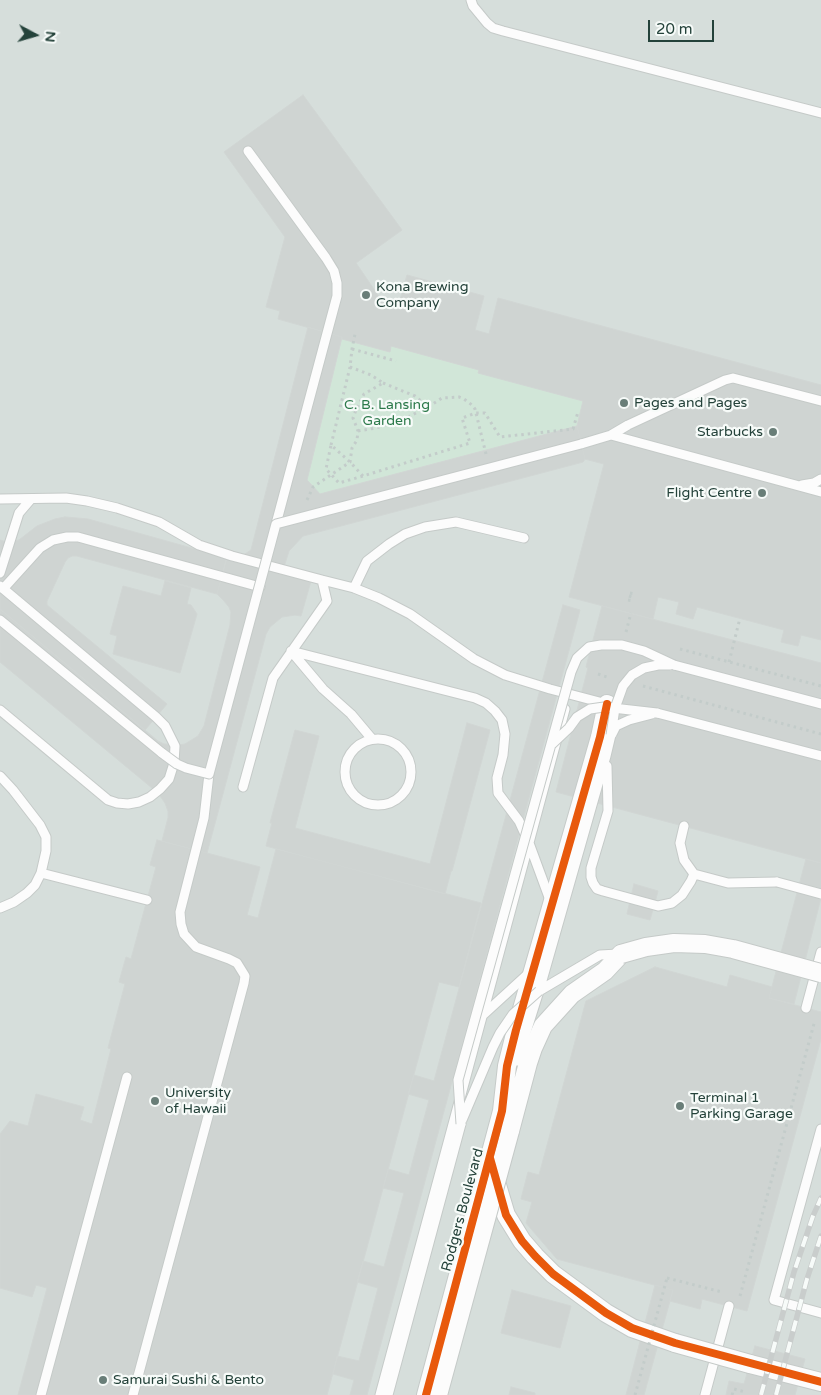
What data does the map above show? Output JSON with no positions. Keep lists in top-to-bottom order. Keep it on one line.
{"streets":{"street":["Rodgers Boulevard"]},"parks":["C. B. Lansing Garden"],"places":["Kona Brewing Company","Pages and Pages","Starbucks","Flight Centre","University of Hawaii","Terminal 1 Parking Garage","Samurai Sushi & Bento"],"scale_bar":"20 m","north":"right"}
